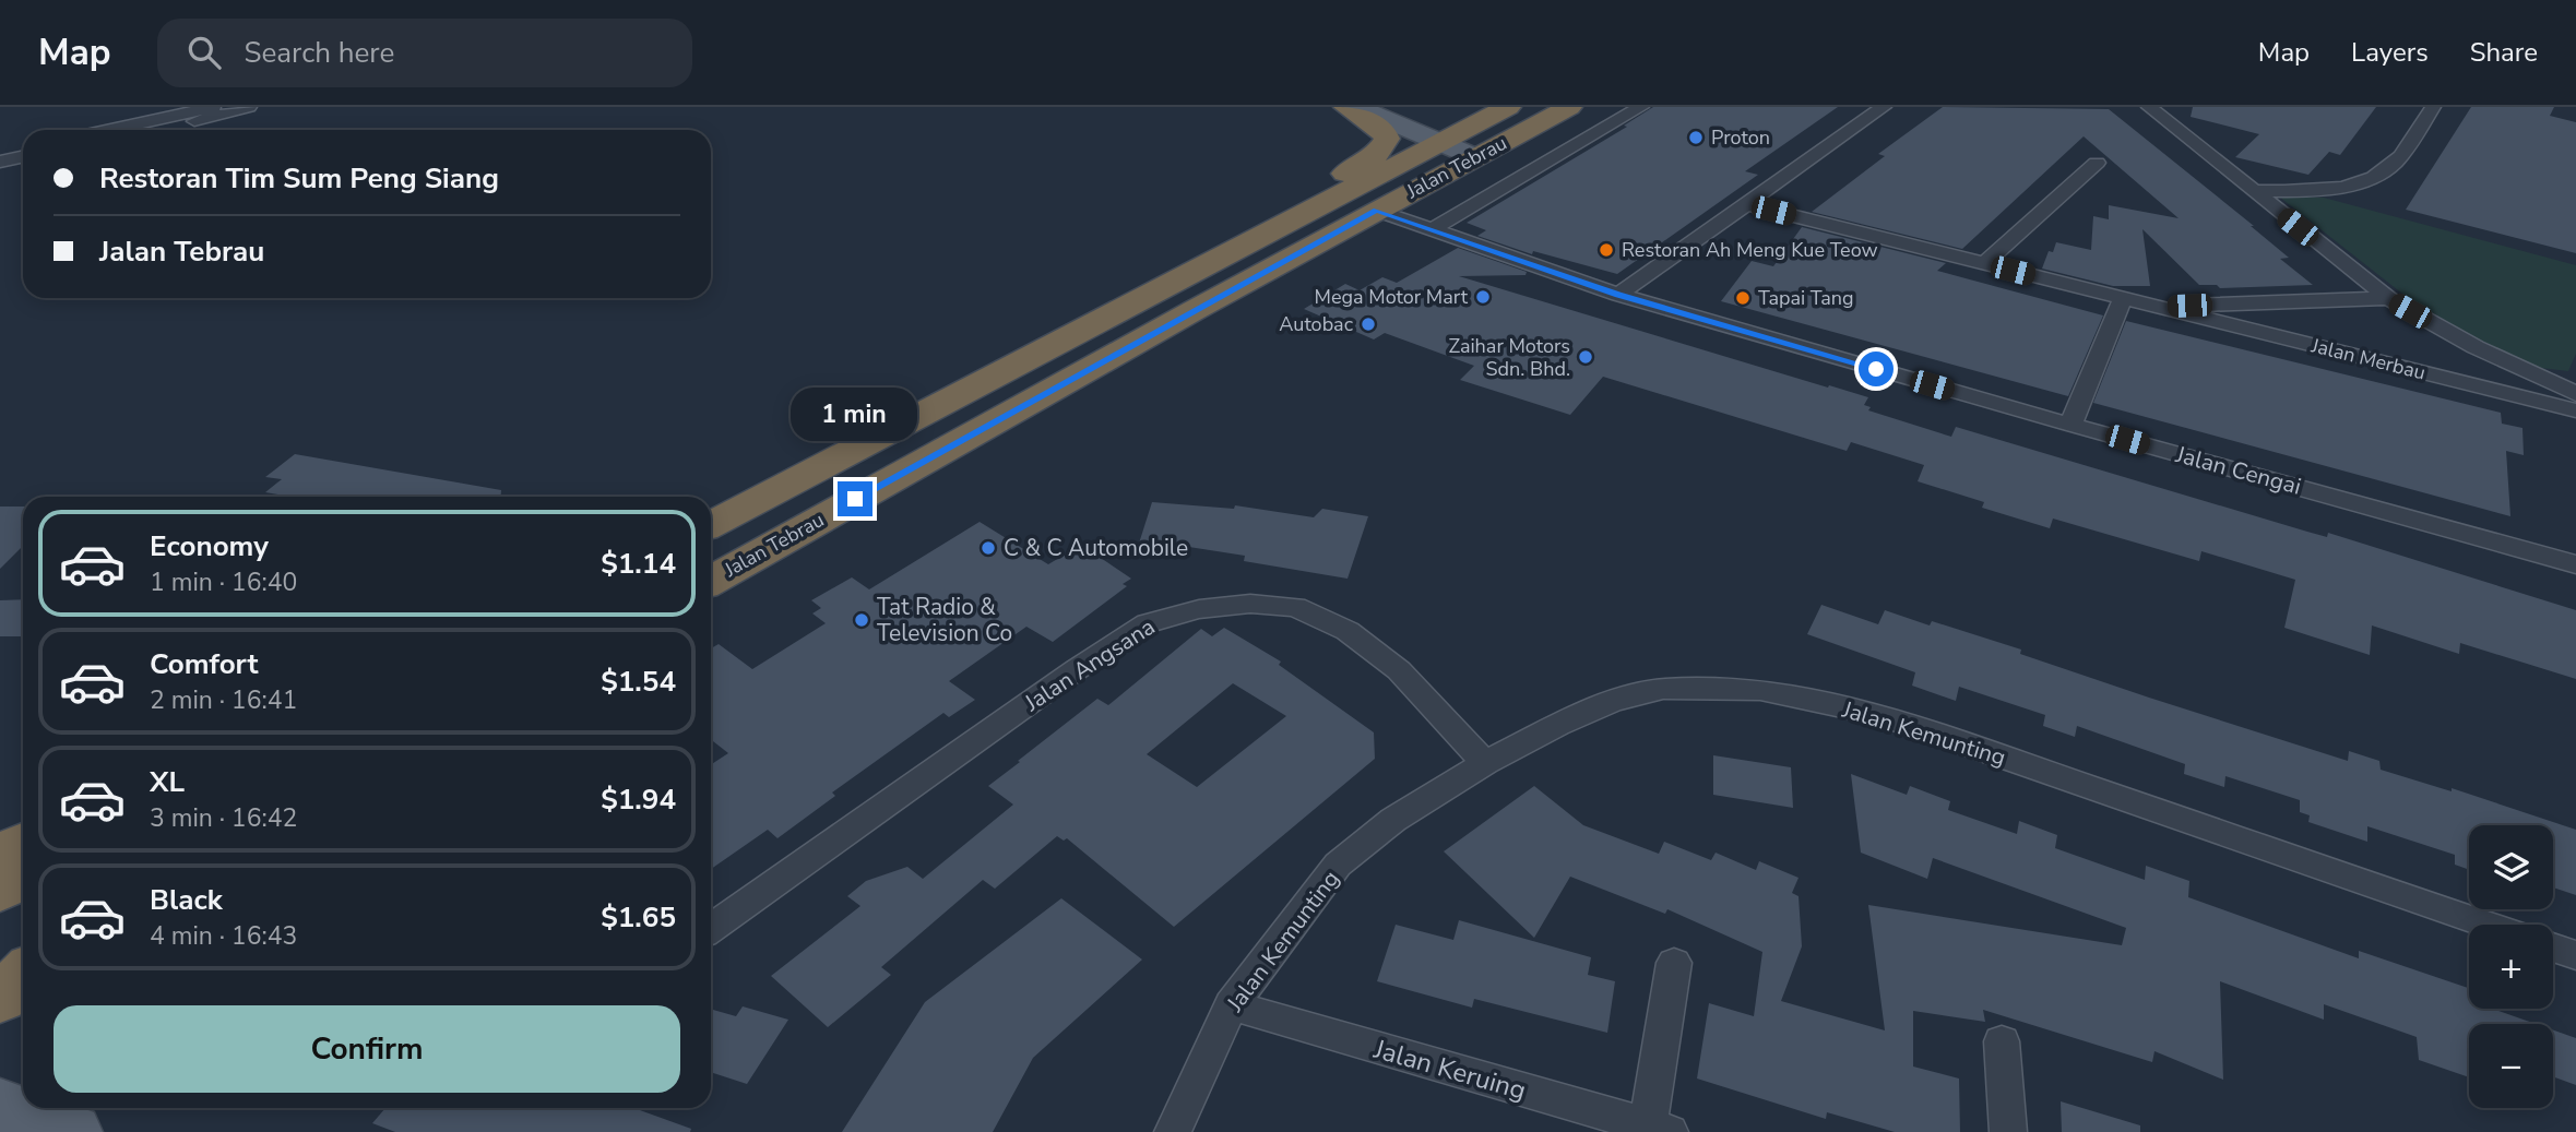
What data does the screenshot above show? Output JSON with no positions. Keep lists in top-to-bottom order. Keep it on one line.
{"streets":{"highway":["Jalan Tebrau"],"street":["Jalan Merbau","Jalan Cengai","Jalan Angsana","Jalan Kemunting","Jalan Keruing"]},"crossings":[["Jalan Tebrau","Jalan Cengai"],["Jalan Angsana","Jalan Kemunting"],["Jalan Kemunting","Jalan Keruing"]],"places":["Proton","Restoran Ah Meng Kue Teow","Mega Motor Mart","Tapai Tang","Autobac","Zaihar Motors Sdn. Bhd.","C & C Automobile","Tat Radio & Television Co"],"page":{"header":"Map","search":"Search here","nav":["Map","Layers","Share"],"banner":["Restoran Tim Sum Peng Siang","Jalan Tebrau"],"bubble":"1 min","list":[{"name":"Economy","note":"1 min · 16:40","value":"$1.14"},{"name":"Comfort","note":"2 min · 16:41","value":"$1.54"},{"name":"XL","note":"3 min · 16:42","value":"$1.94"},{"name":"Black","note":"4 min · 16:43","value":"$1.65"}],"map_buttons":["+","−"],"buttons":"Confirm"}}
